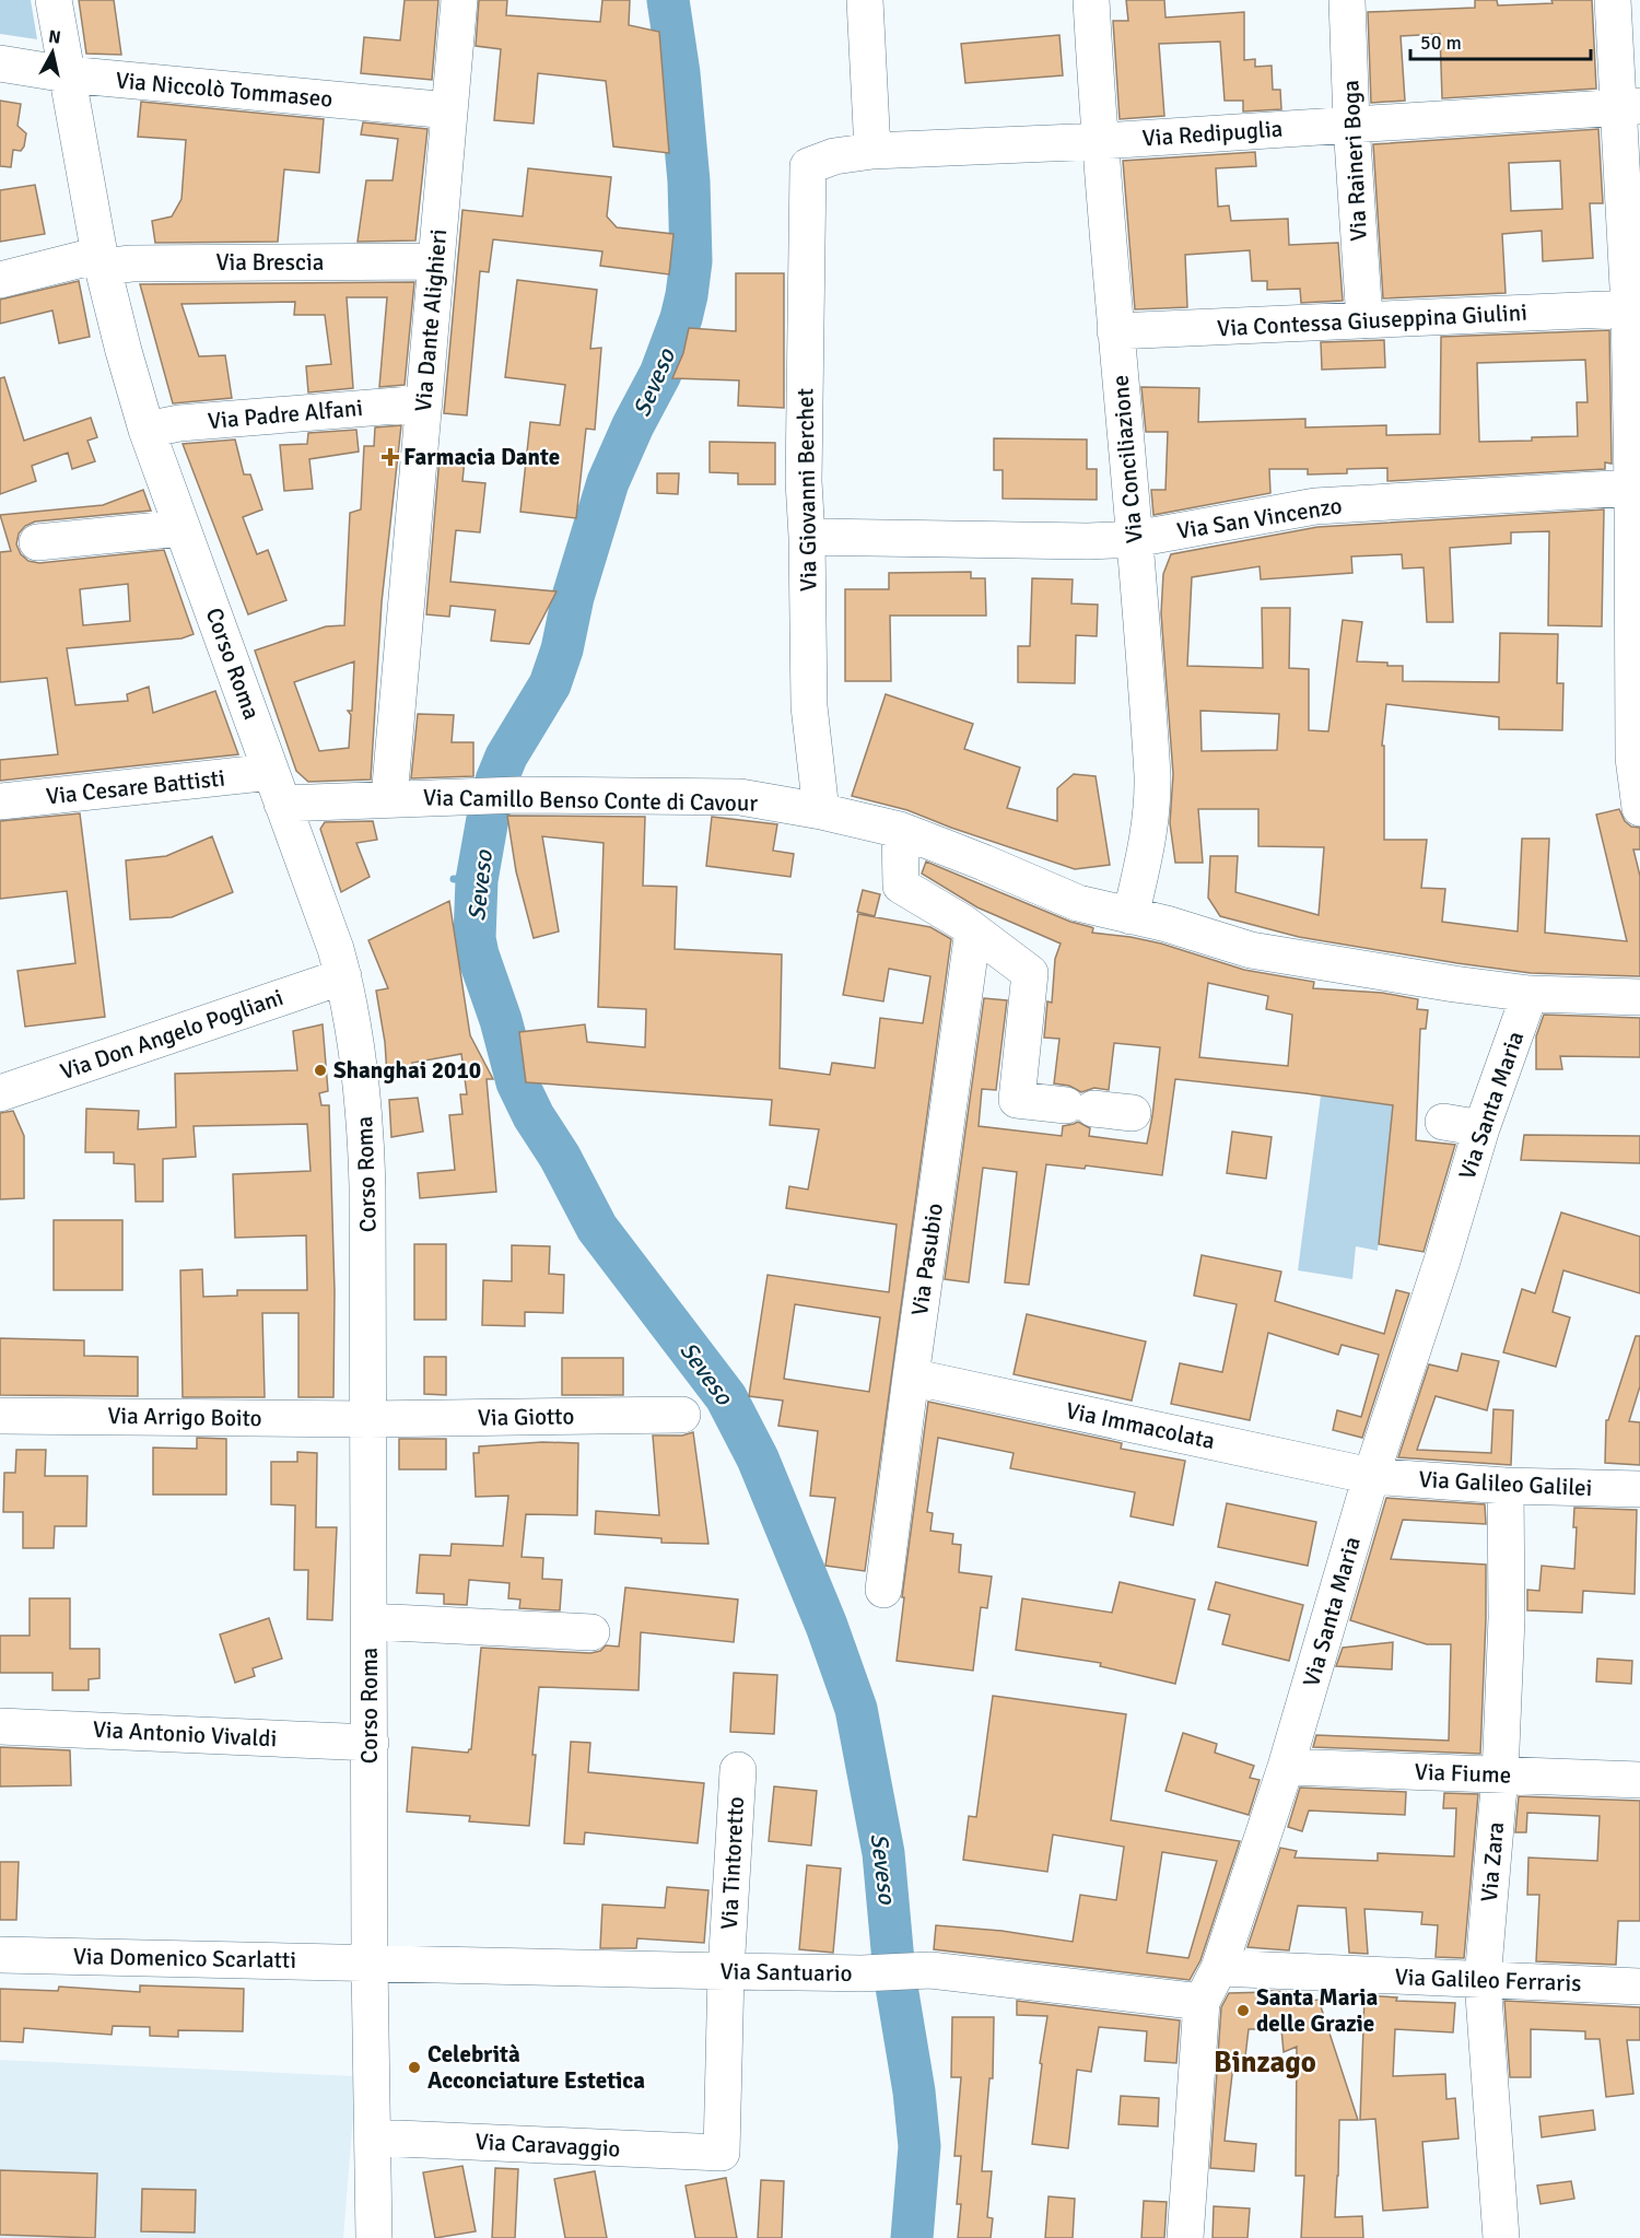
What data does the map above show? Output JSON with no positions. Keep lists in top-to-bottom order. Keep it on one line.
{"streets":{"street":["Via Niccolò Tommaseo","Via Redipuglia","Via Raineri Boga","Via Brescia","Via Dante Alighieri","Via Contessa Giuseppina Giulini","Via Padre Alfani","Via Conciliazione","Via Giovanni Berchet","Via San Vincenzo","Corso Roma","Via Cesare Battisti","Via Camillo Benso Conte di Cavour","Via Don Angelo Pogliani","Via Santa Maria","Via Pasubio","Via Arrigo Boito","Via Giotto","Via Immacolata","Via Galileo Galilei","Via Antonio Vivaldi","Via Fiume","Via Zara","Via Tintoretto","Via Domenico Scarlatti","Via Santuario","Via Galileo Ferraris","Via Caravaggio"]},"crossings":[["Via Niccolò Tommaseo","Via Dante Alighieri"],["Via Niccolò Tommaseo","Corso Roma"],["Via Redipuglia","Via Raineri Boga"],["Via Redipuglia","Via Conciliazione"],["Via Redipuglia","Via Giovanni Berchet"],["Via Raineri Boga","Via Contessa Giuseppina Giulini"],["Via Brescia","Via Dante Alighieri"],["Via Brescia","Corso Roma"],["Via Dante Alighieri","Via Padre Alfani"],["Via Dante Alighieri","Via Camillo Benso Conte di Cavour"],["Via Contessa Giuseppina Giulini","Via Conciliazione"],["Via Padre Alfani","Corso Roma"],["Via Conciliazione","Via San Vincenzo"],["Via Conciliazione","Via Camillo Benso Conte di Cavour"],["Via Giovanni Berchet","Via San Vincenzo"],["Via Giovanni Berchet","Via Camillo Benso Conte di Cavour"],["Corso Roma","Via Cesare Battisti"],["Corso Roma","Via Camillo Benso Conte di Cavour"],["Corso Roma","Via Don Angelo Pogliani"],["Corso Roma","Via Arrigo Boito"],["Corso Roma","Via Giotto"],["Corso Roma","Via Antonio Vivaldi"],["Corso Roma","Via Domenico Scarlatti"],["Corso Roma","Via Santuario"],["Corso Roma","Via Caravaggio"],["Via Cesare Battisti","Via Camillo Benso Conte di Cavour"],["Via Camillo Benso Conte di Cavour","Via Santa Maria"],["Via Santa Maria","Via Immacolata"],["Via Santa Maria","Via Galileo Galilei"],["Via Santa Maria","Via Fiume"],["Via Santa Maria","Via Santuario"],["Via Santa Maria","Via Galileo Ferraris"],["Via Pasubio","Via Immacolata"],["Via Arrigo Boito","Via Giotto"],["Via Immacolata","Via Galileo Galilei"],["Via Galileo Galilei","Via Zara"],["Via Fiume","Via Zara"],["Via Zara","Via Galileo Ferraris"],["Via Tintoretto","Via Santuario"],["Via Tintoretto","Via Caravaggio"],["Via Domenico Scarlatti","Via Santuario"]],"districts":["Binzago"],"water":["Seveso"],"places":{"health":["Farmacia Dante"],"other":["Shanghai 2010","Santa Maria delle Grazie","Celebrità Acconciature Estetica"]},"scale_bar":"50 m","north":"top"}
